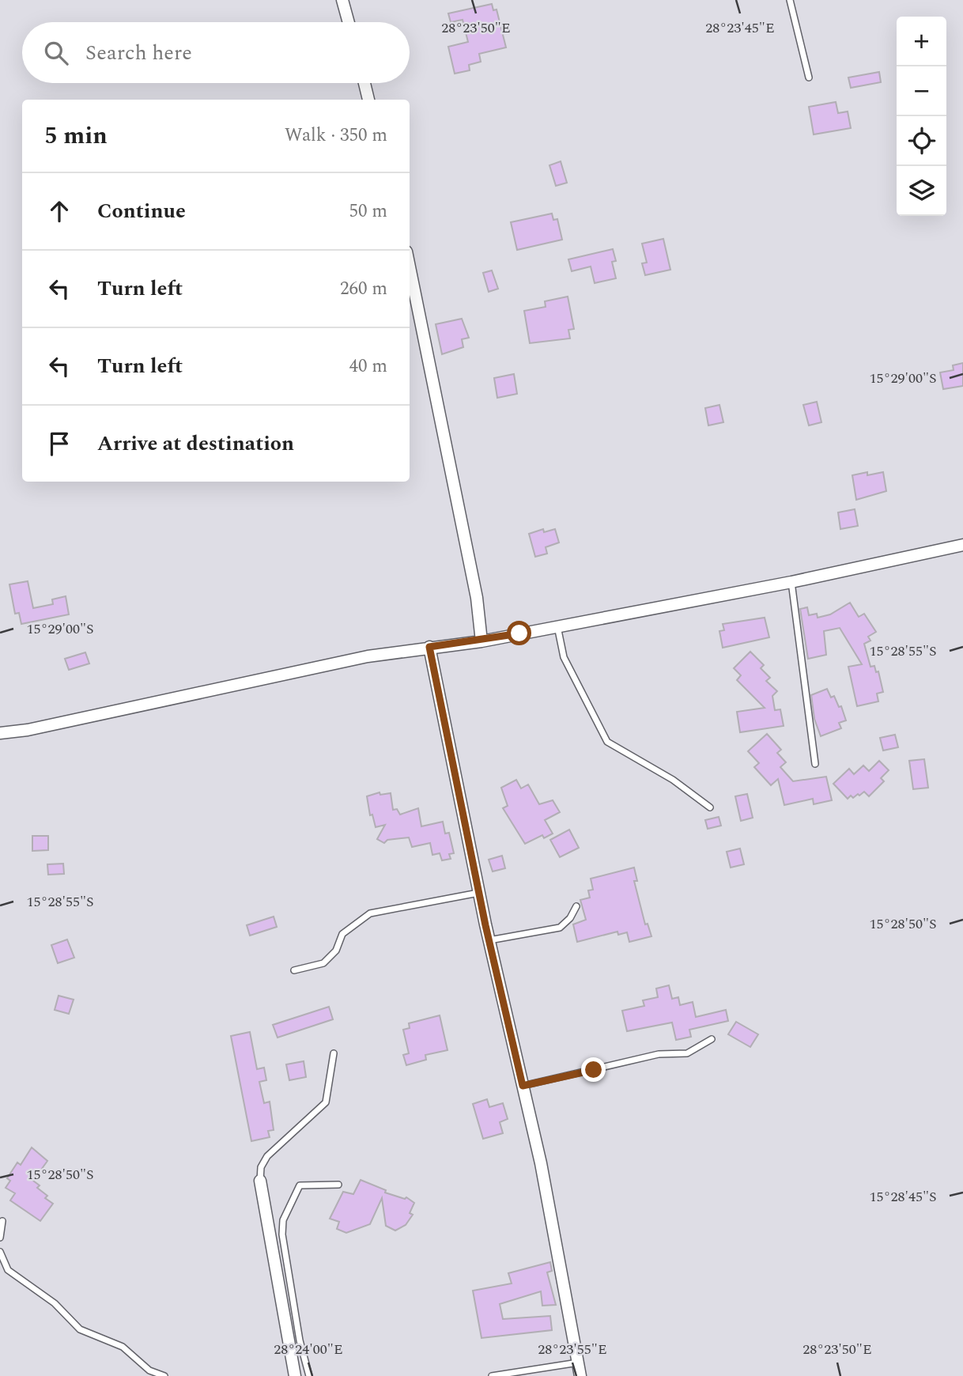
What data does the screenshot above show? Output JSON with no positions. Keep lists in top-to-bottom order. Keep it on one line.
{"page":{"map_buttons":["+","−"],"search":"Search here","heading":["5 min","Walk · 350 m"],"list":[["Continue","50 m"],["Turn left","260 m"],["Turn left","40 m"],"Arrive at destination"]},"coordinates":["28°23'50\"E","28°23'45\"E","15°29'00\"S","15°28'55\"S","15°28'50\"S","15°28'45\"S","28°24'00\"E","28°23'55\"E"]}
